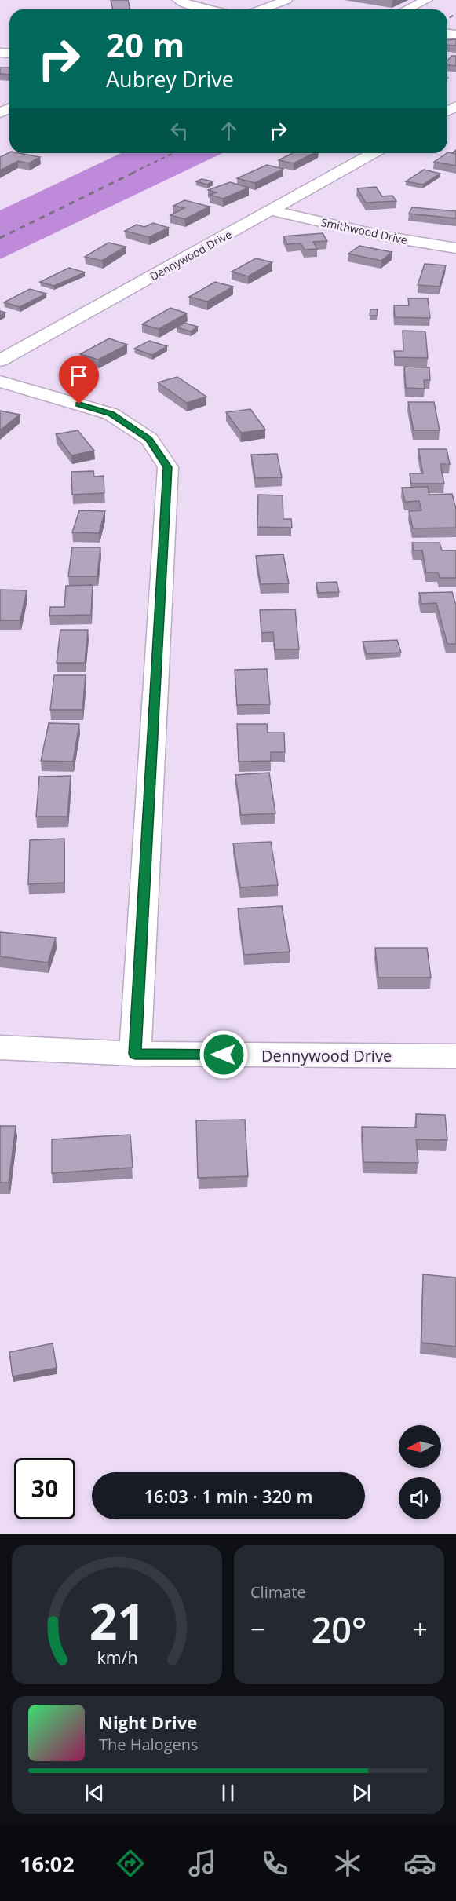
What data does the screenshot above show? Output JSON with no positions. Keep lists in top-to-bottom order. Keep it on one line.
{"streets":{"street":["Smithwood Drive","Dennywood Drive"]},"crossings":[["Smithwood Drive","Dennywood Drive"]],"north":"left","page":{"turn":["20 m","Aubrey Drive"],"limit":"30","trip":"16:03 · 1 min · 320 m","tile":"Climate","heat":["−","20°","+"],"song":["Night Drive","The Halogens"],"tabs":"16:02","gauge":["21","km/h"]}}
